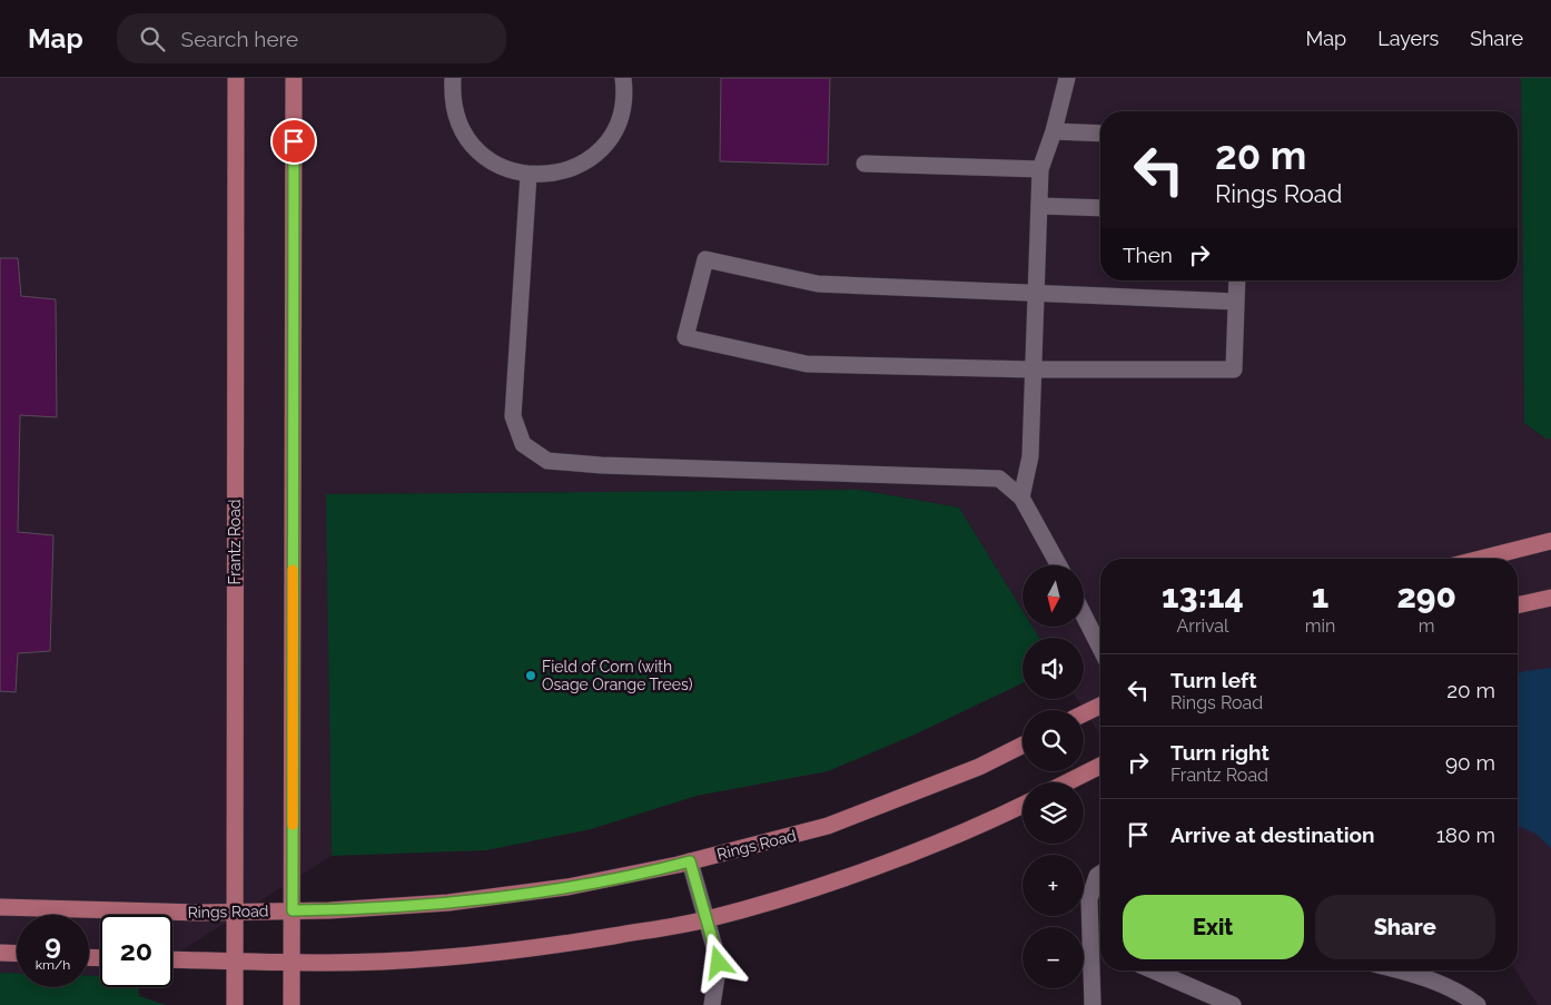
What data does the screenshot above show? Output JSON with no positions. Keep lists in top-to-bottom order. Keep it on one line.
{"streets":{"main road":["Frantz Road","Rings Road"]},"crossings":[["Frantz Road","Rings Road"]],"places":["Field of Corn (with Osage Orange Trees)"],"north":"bottom","page":{"header":"Map","search":"Search here","nav":["Map","Layers","Share"],"turn":["20 m","Rings Road"],"then":"Then","eta":["13:14","Arrival","1","min","290","m"],"map_buttons":["+","−"],"list":[{"name":"Turn left","note":"Rings Road","value":"20 m"},{"name":"Turn right","note":"Frantz Road","value":"90 m"},{"name":"Arrive at destination","value":"180 m"}],"buttons":["Exit","Share"],"speed":"9 km/h","limit":"20"}}
